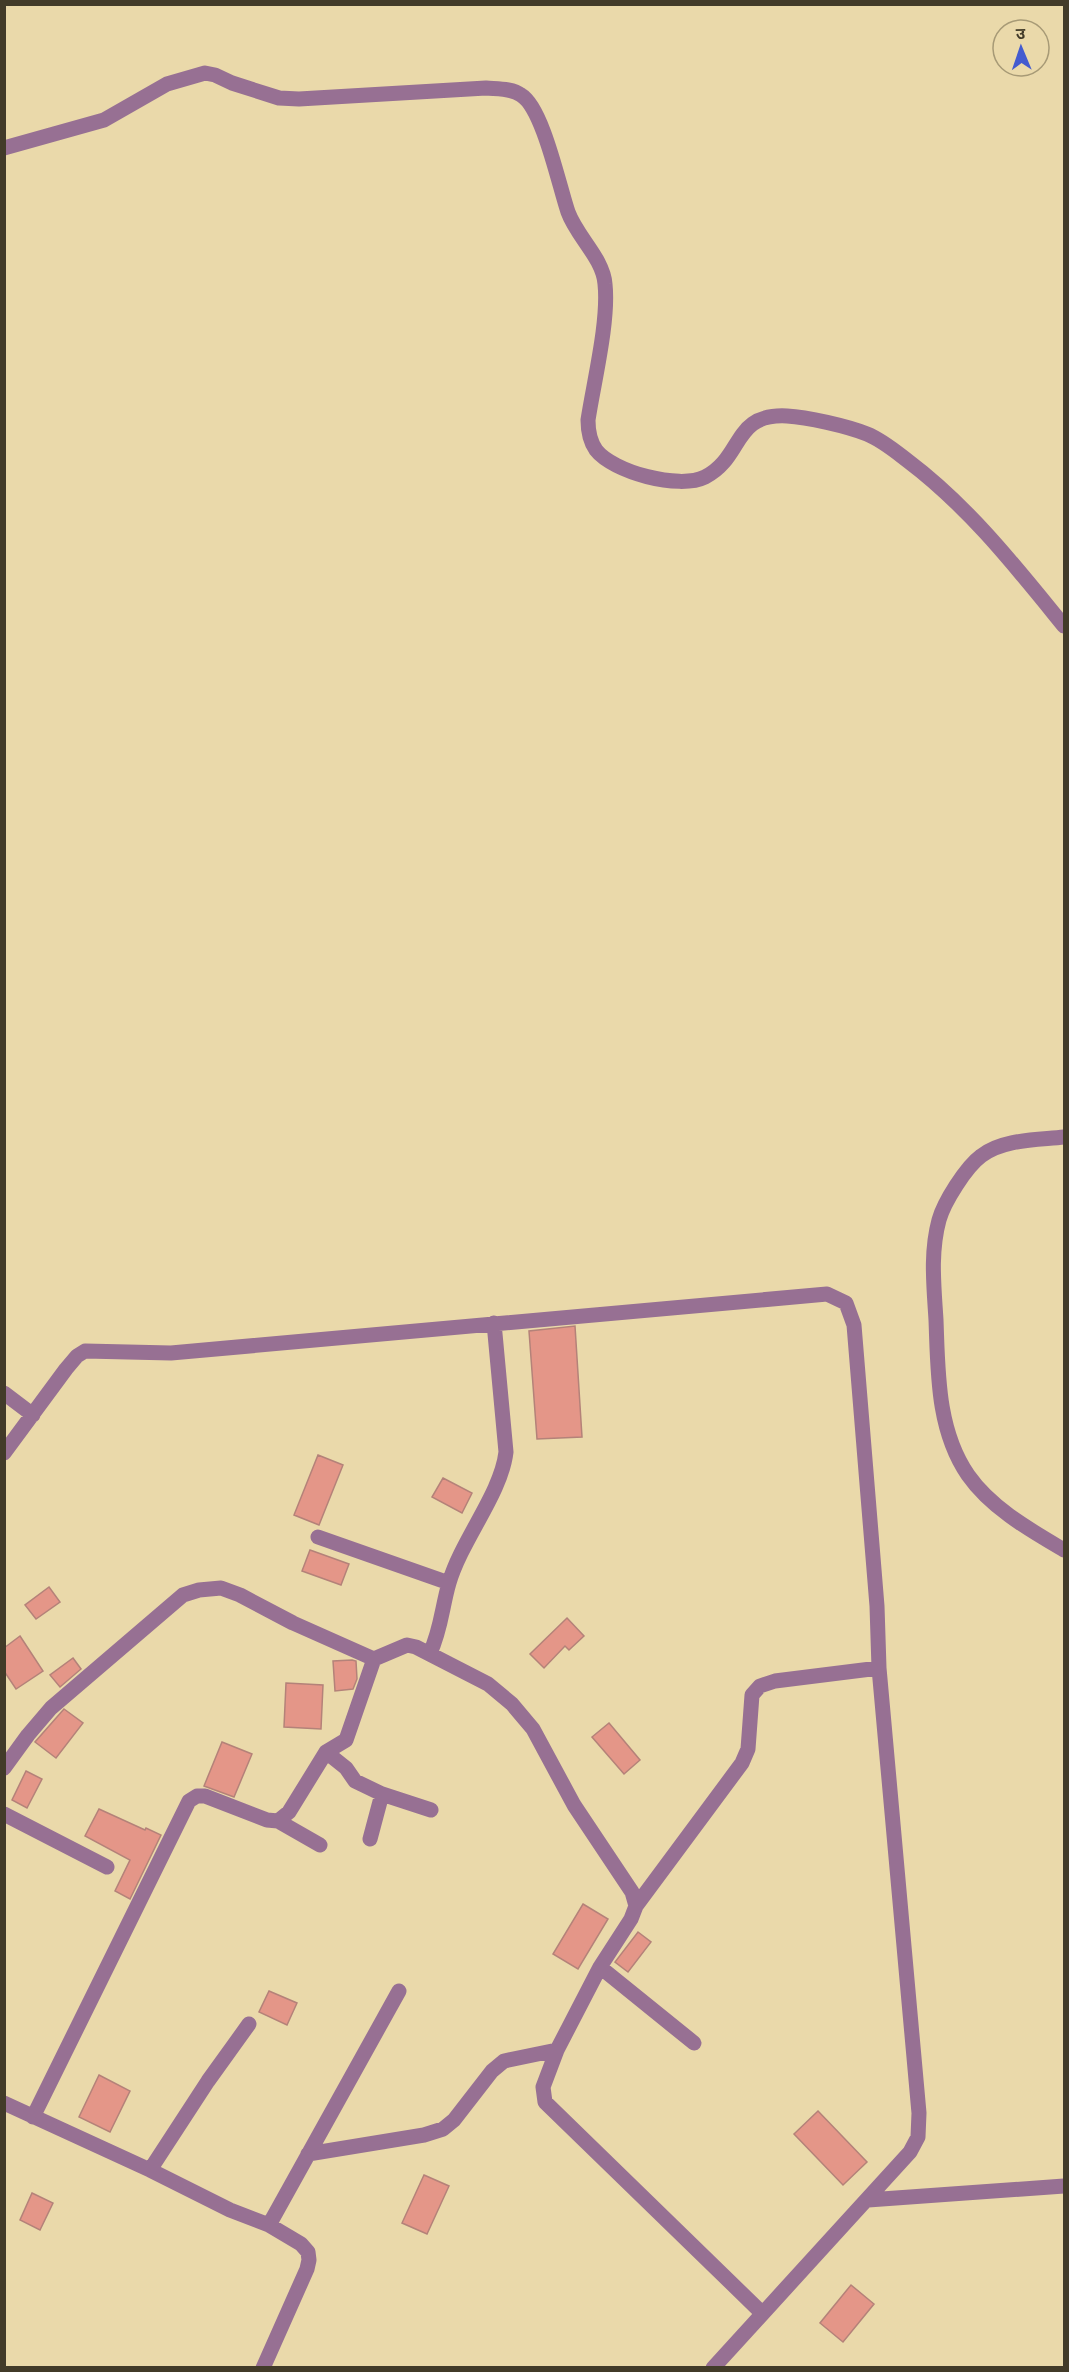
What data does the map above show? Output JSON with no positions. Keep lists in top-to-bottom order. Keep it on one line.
{"north":"top"}
